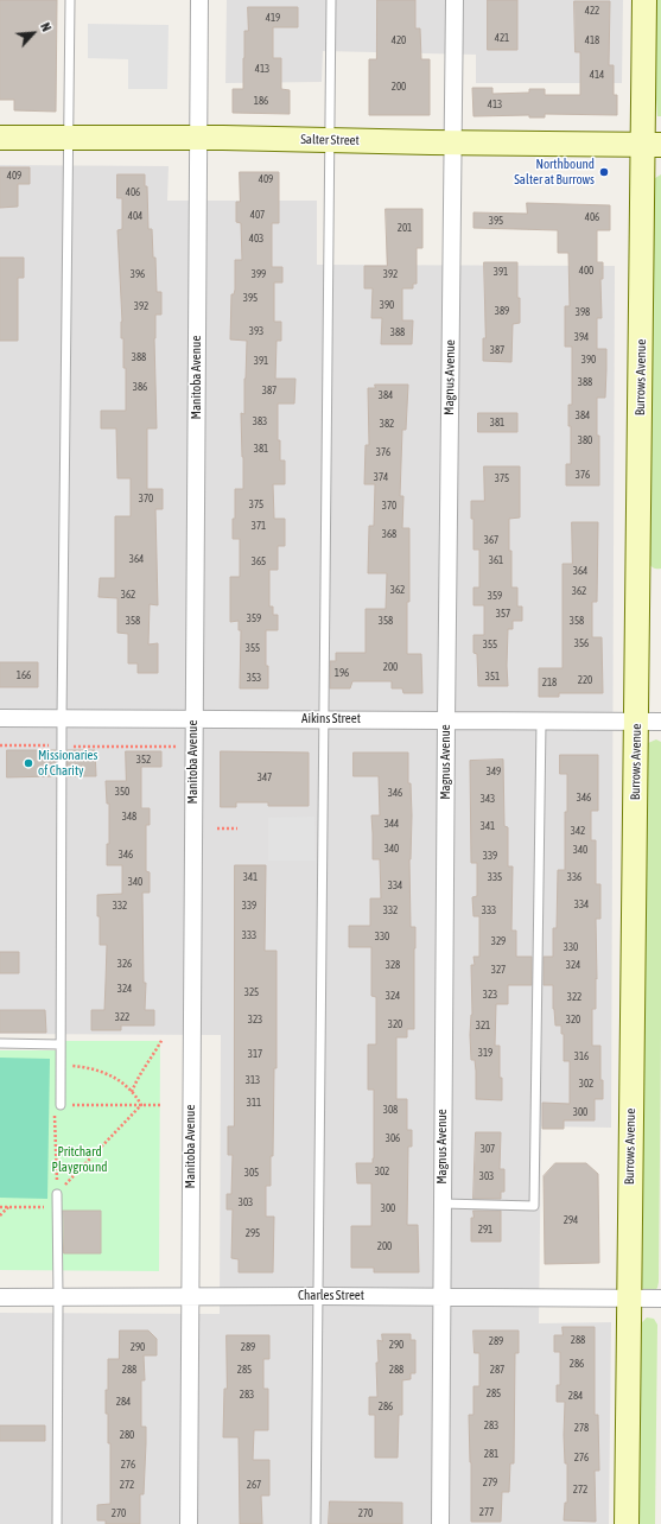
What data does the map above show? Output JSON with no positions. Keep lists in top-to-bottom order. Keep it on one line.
{"streets":{"street":["Salter Street","Manitoba Avenue","Magnus Avenue","Burrows Avenue","Aikins Street","Charles Street"]},"crossings":[["Salter Street","Manitoba Avenue"],["Salter Street","Magnus Avenue"],["Salter Street","Burrows Avenue"],["Manitoba Avenue","Aikins Street"],["Manitoba Avenue","Charles Street"],["Magnus Avenue","Aikins Street"],["Magnus Avenue","Charles Street"],["Burrows Avenue","Aikins Street"],["Burrows Avenue","Charles Street"]],"parks":["Pritchard Playground"],"places":["Northbound Salter at Burrows","Missionaries of Charity"],"house_numbers":["422","419","421","420","418","413","414","200","186","413","409","409","406","407","404","406","395","201","403","400","391","396","399","392","395","390","392","389","398","393","388","394","387","388","390","391","388","386","387","384","384","383","381","382","380","381","376","376","374","375","370","375","370","371","368","367","364","361","365","364","362","362","362","359","357","359","358","358","358","356","355","355","200","196","166","351","353","220","218","352","349","347","350","346","346","343","348","344","341","342","340","340","346","339","341","335","336","340","334","334","332","339","332","333","333","330","329","330","326","328","324","327","324","325","323","324","322","322","323","320","320","321","319","317","316","313","302","311","308","300","306","307","302","305","303","303","300","294","291","295","200","288","289","290","290","289","286","288","285","288","287","285","283","284","284","286","283","278","280","281","276","276","279","272","267","272","277","270","270"],"north":"top right"}
